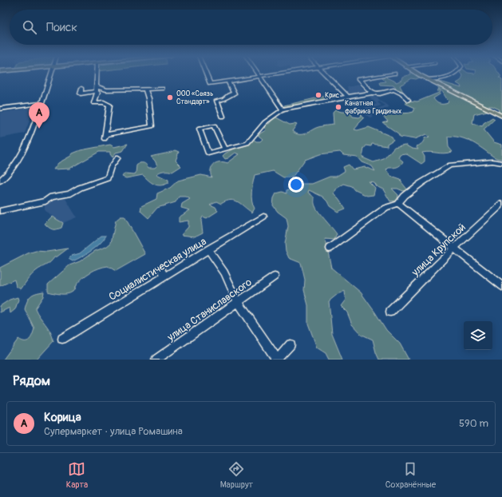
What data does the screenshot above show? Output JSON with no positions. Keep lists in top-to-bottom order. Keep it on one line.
{"streets":{"street":["улица Крупской","Социалистическая улица","улица Станиславского"]},"places":["Крис","ООО «Связь Стандарт»","Канатная фабрика Гридиных"],"page":{"search":"Поиск","pins":"A","heading":"Рядом","list":[{"mark":"A","name":"Корица","note":"Супермаркет · улица Ромашина","value":"590 m"}],"nav":["Карта","Маршрут","Сохранённые"]}}
